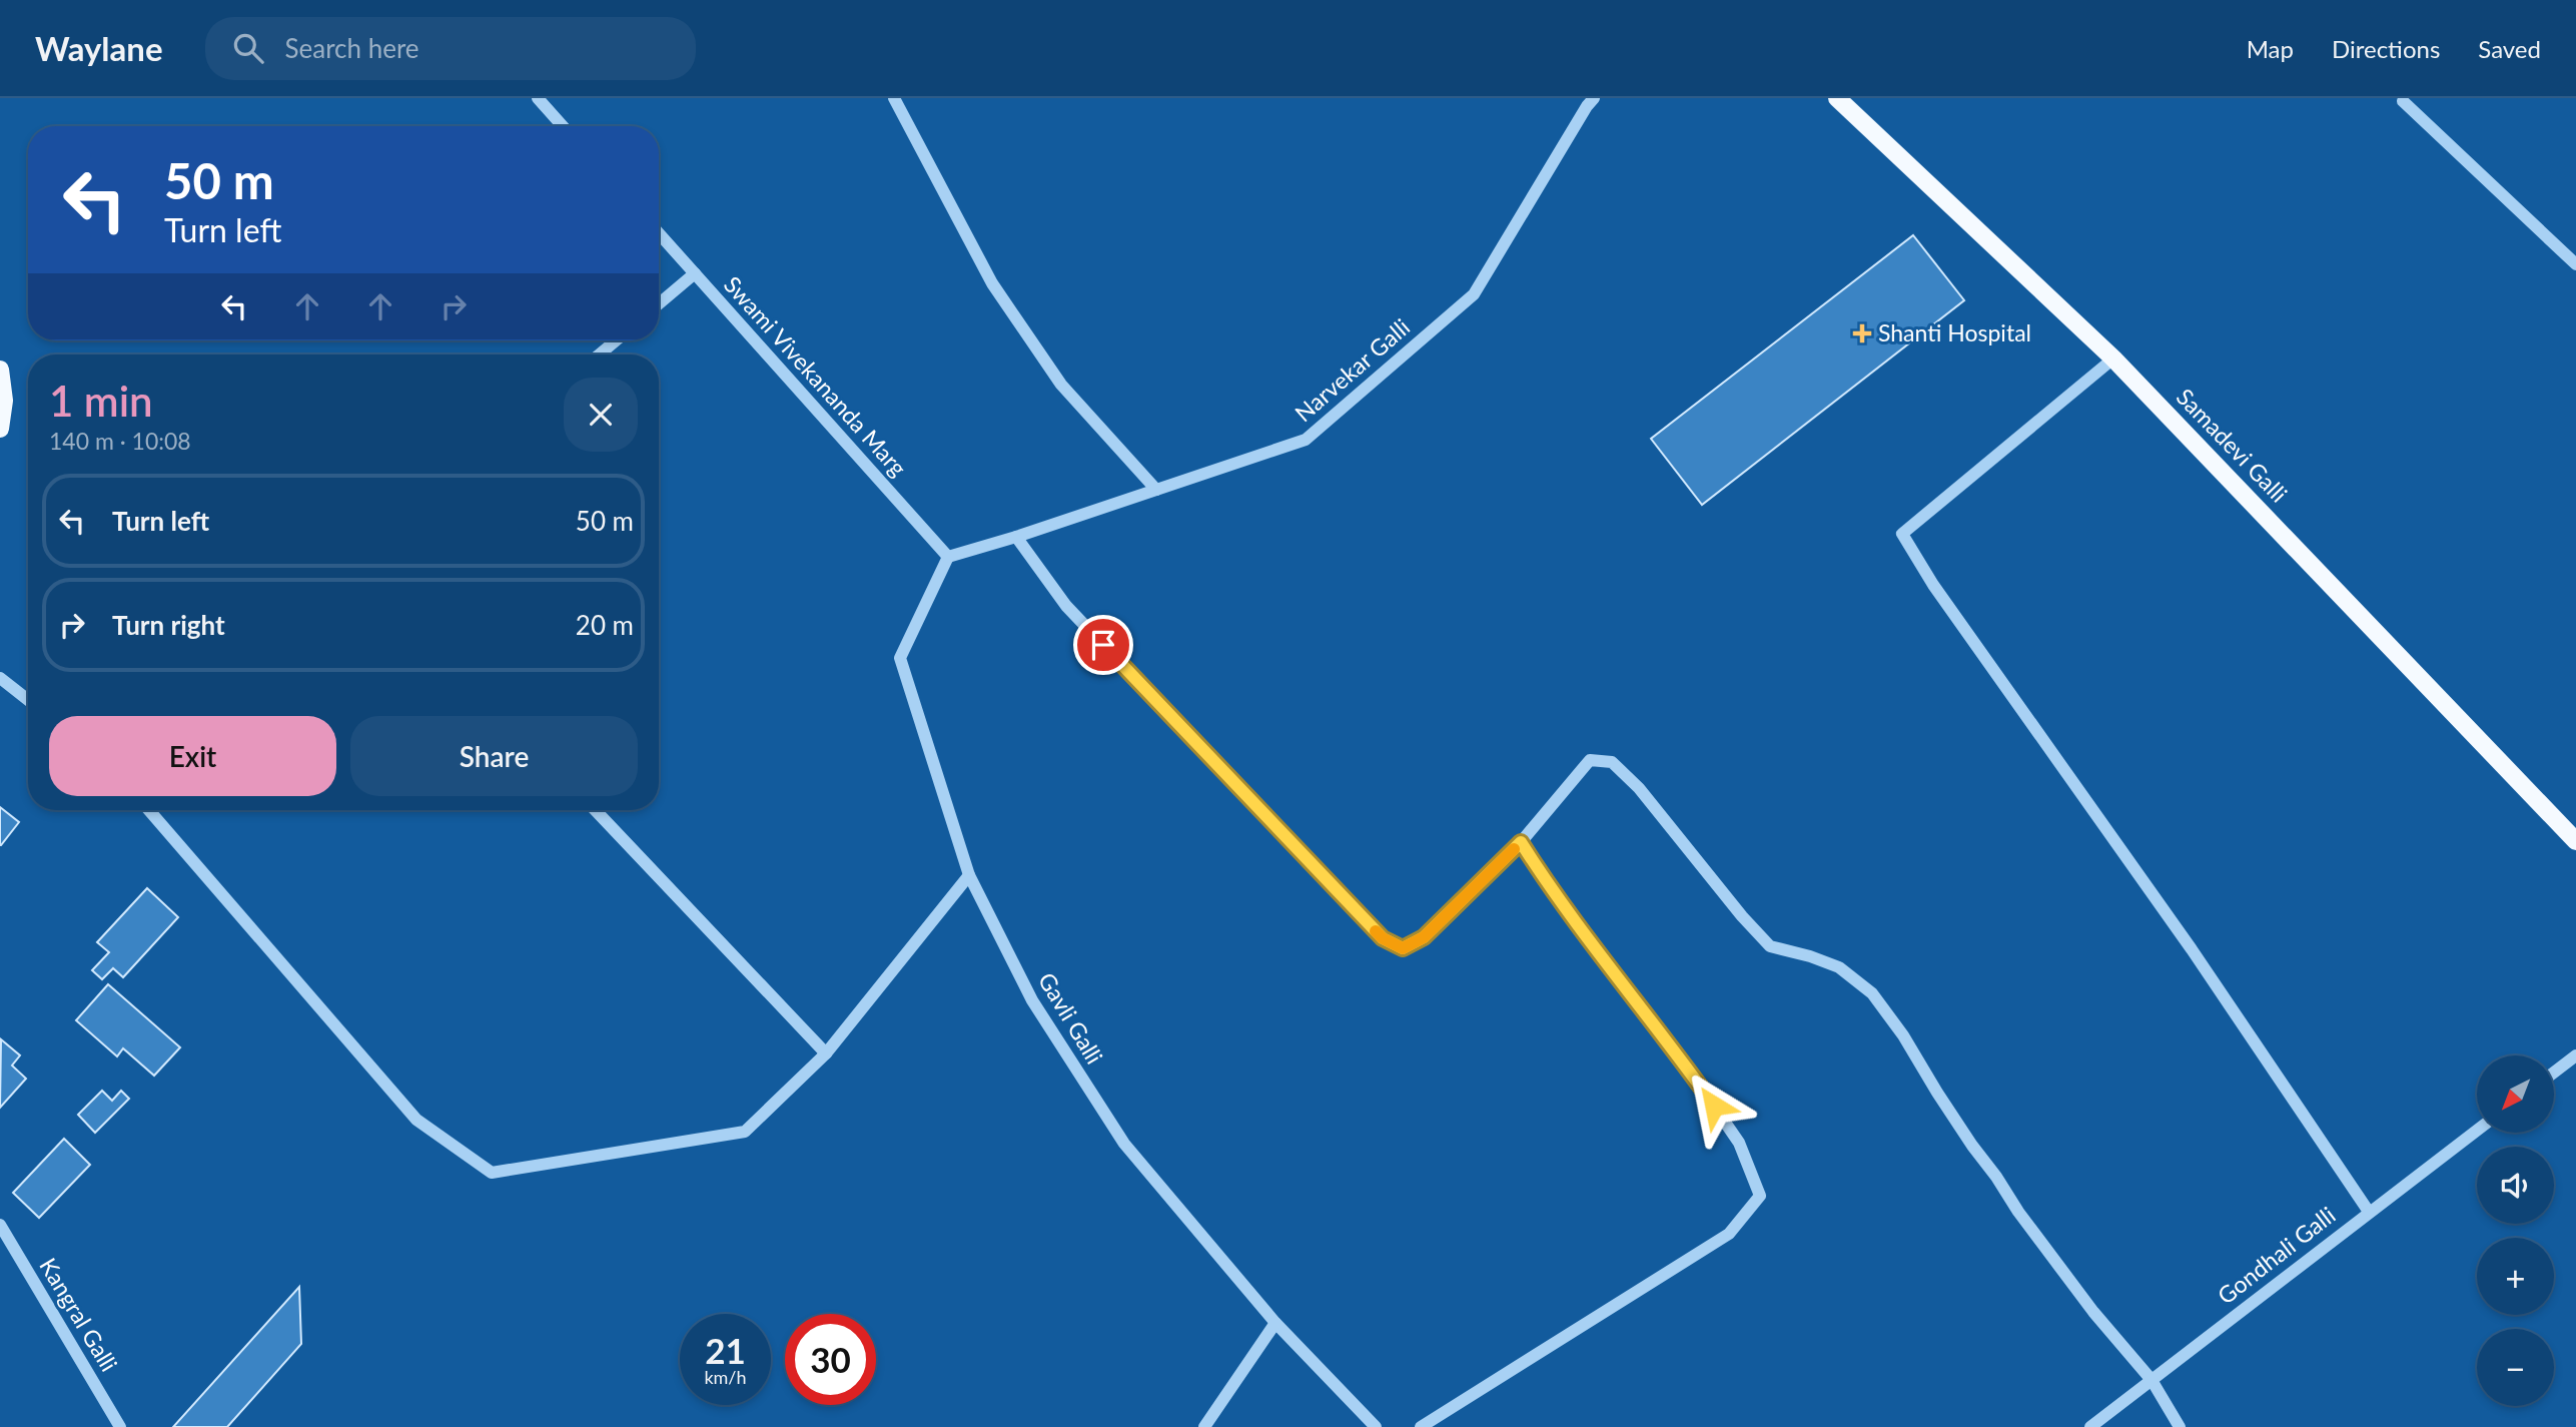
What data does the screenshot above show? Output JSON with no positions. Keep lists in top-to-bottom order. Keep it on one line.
{"streets":{"main road":["Samadevi Galli"],"street":["Narvekar Galli","Swami Vivekananda Marg","Gavli Galli","Gondhali Galli","Kangral Galli"]},"crossings":[["Narvekar Galli","Swami Vivekananda Marg"],["Narvekar Galli","Gavli Galli"],["Swami Vivekananda Marg","Gavli Galli"]],"places":{"health":["Shanti Hospital"]},"north":"bottom left","page":{"header":"Waylane","search":"Search here","nav":["Map","Directions","Saved"],"turn":["50 m","Turn left"],"heading":["1 min","140 m · 10:08"],"list":[{"name":"Turn left","value":"50 m"},{"name":"Turn right","value":"20 m"}],"buttons":["Exit","Share"],"map_buttons":["+","−"],"speed":"21 km/h","limit":"30"}}
